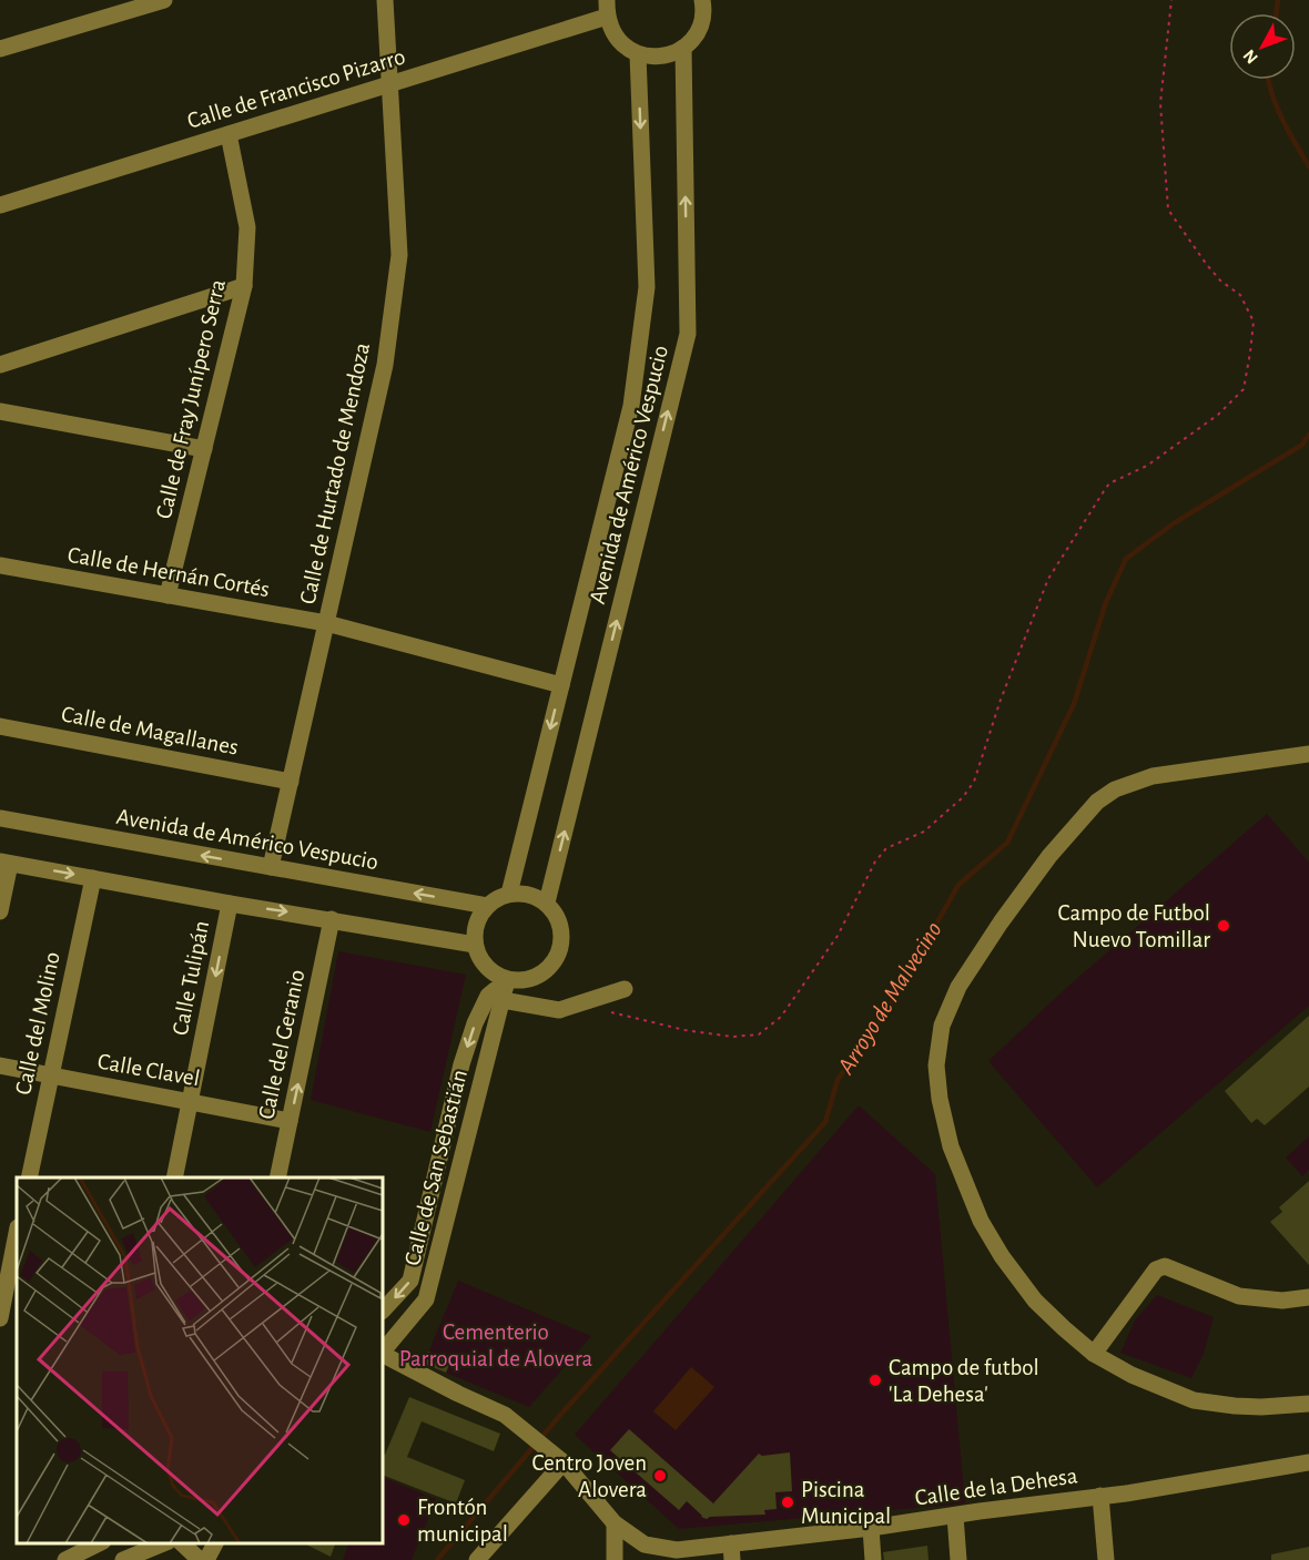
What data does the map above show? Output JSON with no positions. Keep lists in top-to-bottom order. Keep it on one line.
{"streets":{"street":["Calle de Francisco Pizarro","Calle de Fray Junípero Serra","Calle de Hurtado de Mendoza","Avenida de Américo Vespucio","Calle de Hernán Cortés","Calle de Magallanes","Calle Tulipán","Calle del Molino","Calle del Geranio","Calle Clavel","Calle de San Sebastián","Calle de la Dehesa"]},"crossings":[["Calle de Francisco Pizarro","Calle de Fray Junípero Serra"],["Calle de Francisco Pizarro","Calle de Hurtado de Mendoza"],["Calle de Fray Junípero Serra","Calle de Hernán Cortés"],["Calle de Hurtado de Mendoza","Avenida de Américo Vespucio"],["Calle de Hurtado de Mendoza","Calle de Hernán Cortés"],["Calle de Hurtado de Mendoza","Calle de Magallanes"],["Avenida de Américo Vespucio","Calle de Hernán Cortés"],["Avenida de Américo Vespucio","Calle de San Sebastián"],["Calle Tulipán","Calle Clavel"],["Calle del Molino","Calle Clavel"],["Calle del Geranio","Calle Clavel"]],"one_way":["Calle Tulipán","Calle del Geranio"],"water":["Arroyo de Malvecino"],"parks":["Cementerio Parroquial de Alovera"],"places":["Campo de Futbol Nuevo Tomillar","Campo de futbol 'La Dehesa'","Centro Joven Alovera","Piscina Municipal","Frontón municipal"],"north":"bottom left"}
